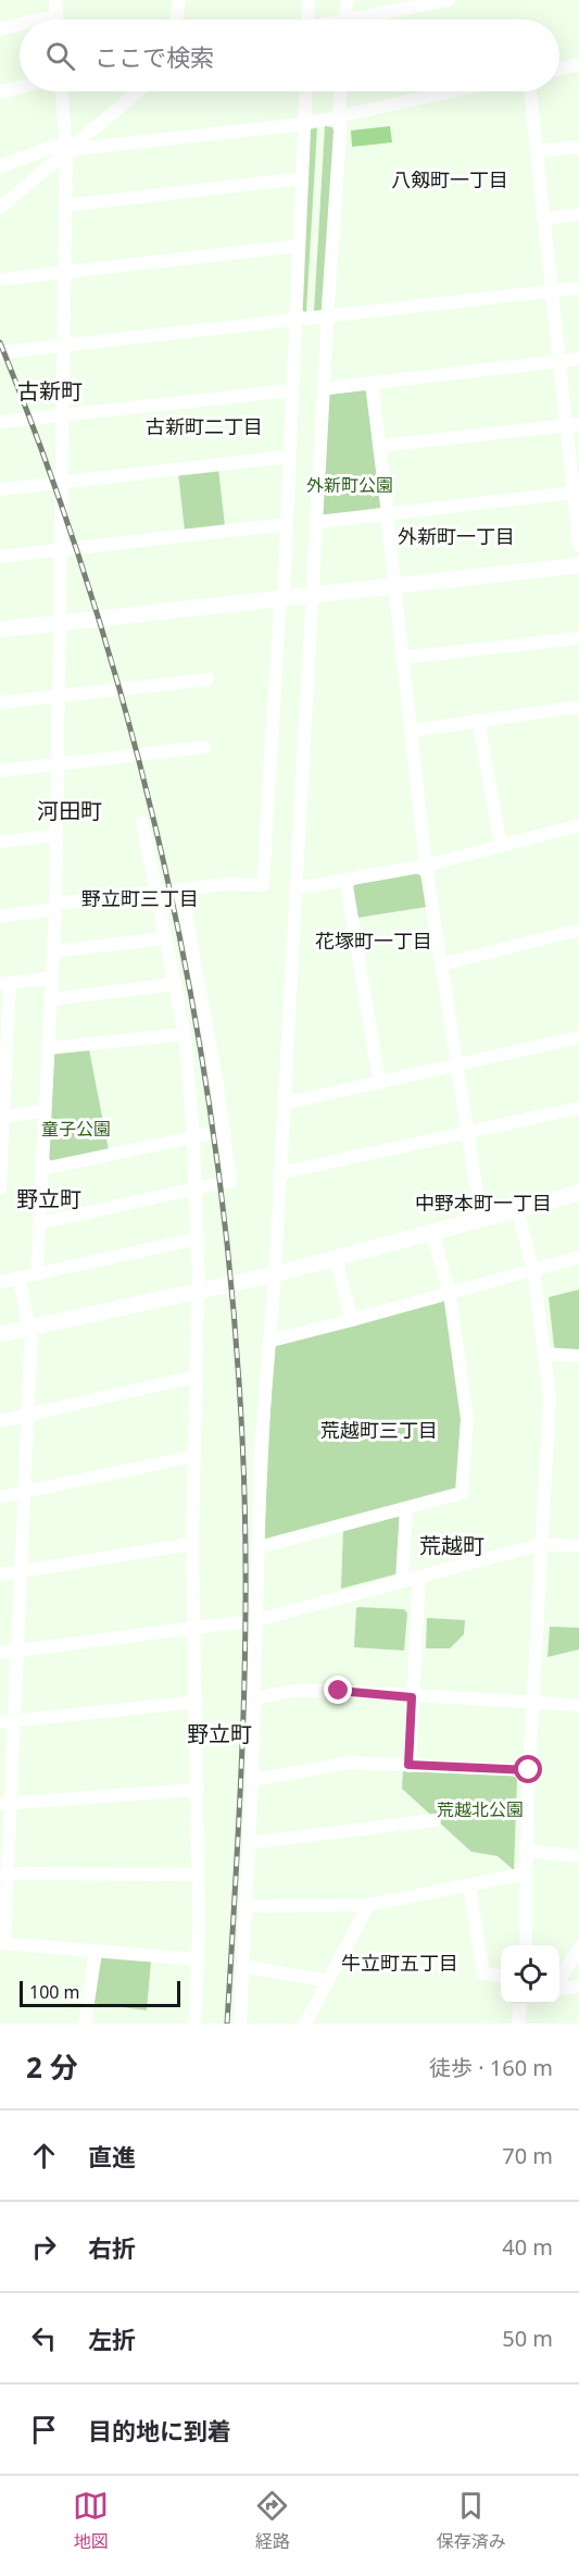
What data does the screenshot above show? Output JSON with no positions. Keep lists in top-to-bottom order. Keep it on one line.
{"districts":["八剱町一丁目","古新町","古新町二丁目","外新町一丁目","河田町","野立町三丁目","花塚町一丁目","野立町","中野本町一丁目","荒越町三丁目","荒越町","野立町","牛立町五丁目"],"parks":["外新町公園","童子公園","荒越北公園"],"scale_bar":"100 m","page":{"search":"ここで検索","scale":"100 m","heading":["2 分","徒歩 · 160 m"],"list":[["直進","70 m"],["右折","40 m"],["左折","50 m"],"目的地に到着"],"nav":["地図","経路","保存済み"]}}
